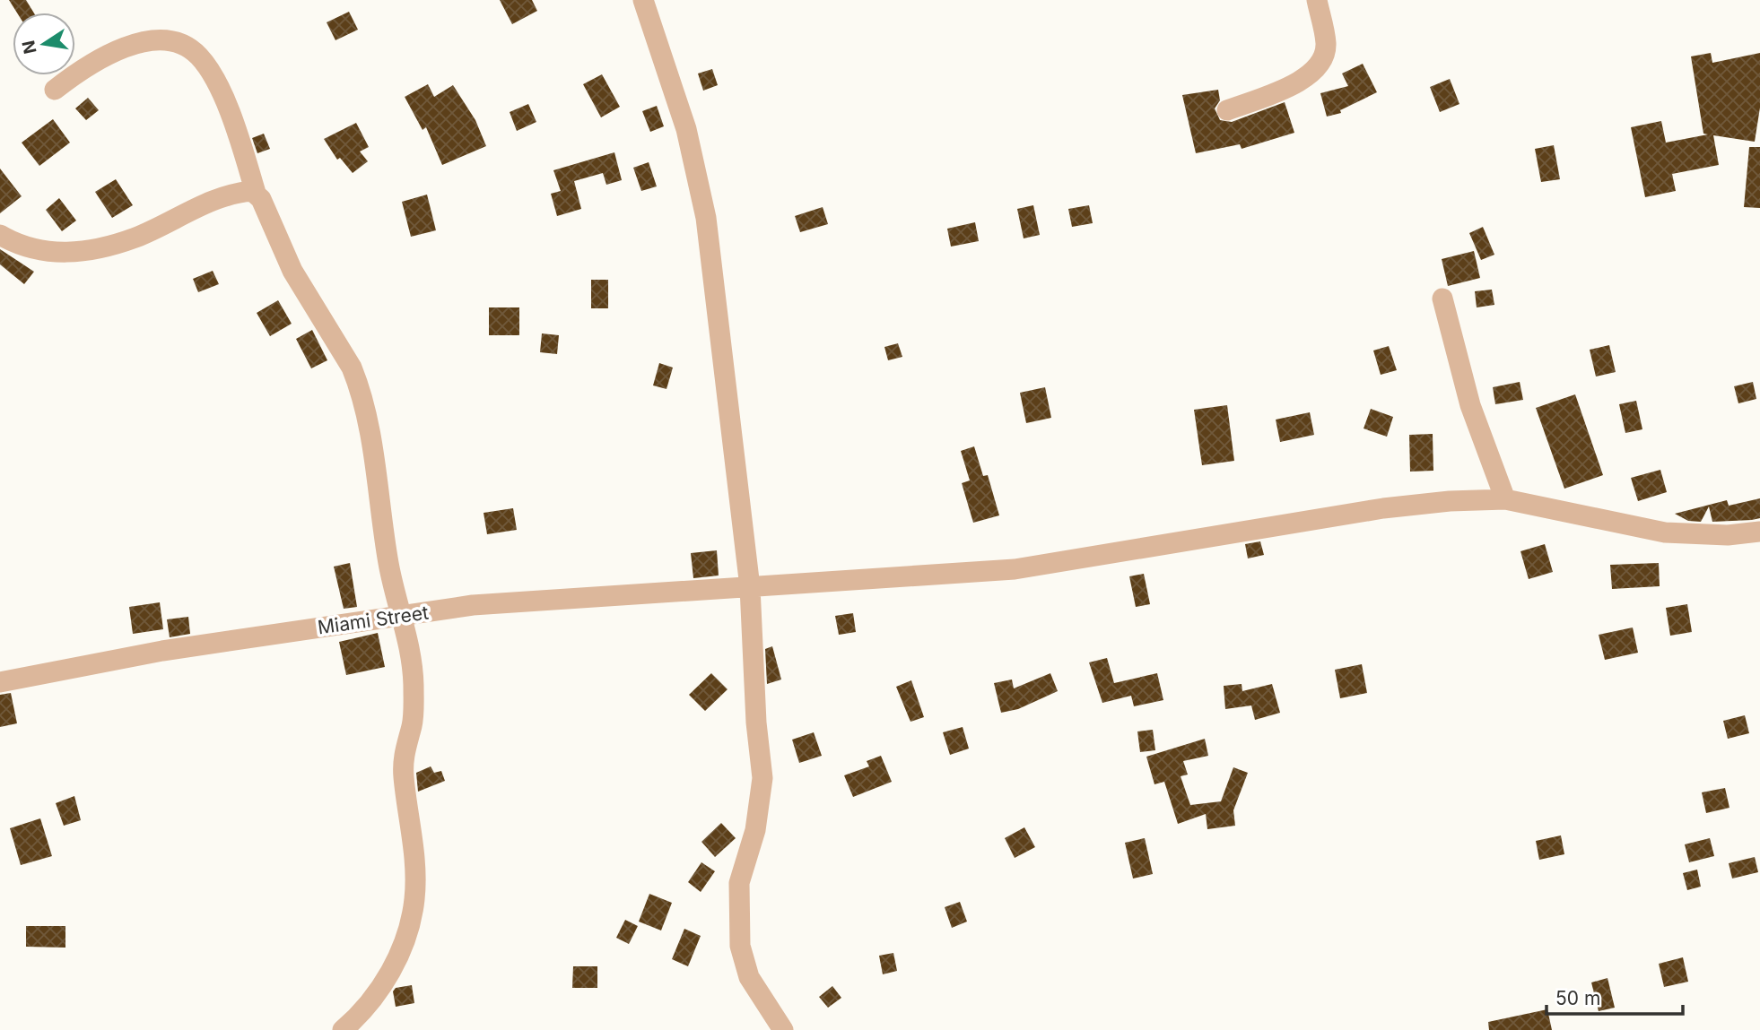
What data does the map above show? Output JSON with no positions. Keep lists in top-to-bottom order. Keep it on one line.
{"streets":{"street":["Miami Street"]},"scale_bar":"50 m","north":"left"}
